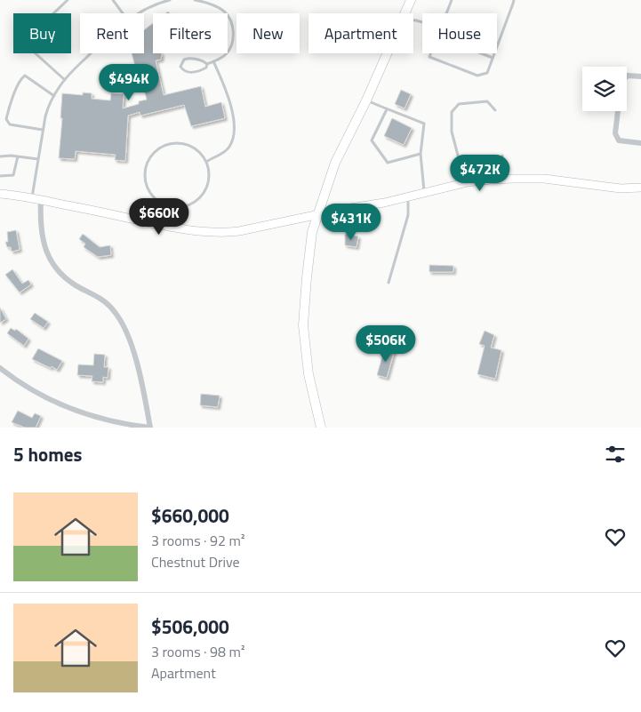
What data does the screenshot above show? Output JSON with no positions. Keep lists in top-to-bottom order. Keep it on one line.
{"page":{"chip":["Buy","Rent","Filters","New","Apartment","House"],"price":["$494K","$472K","$660K","$431K","$506K"],"heading":"5 homes","list":[{"name":"$660,000","note":"3 rooms · 92 m² · Chestnut Drive"},{"name":"$506,000","note":"3 rooms · 98 m² · Apartment"}]}}
